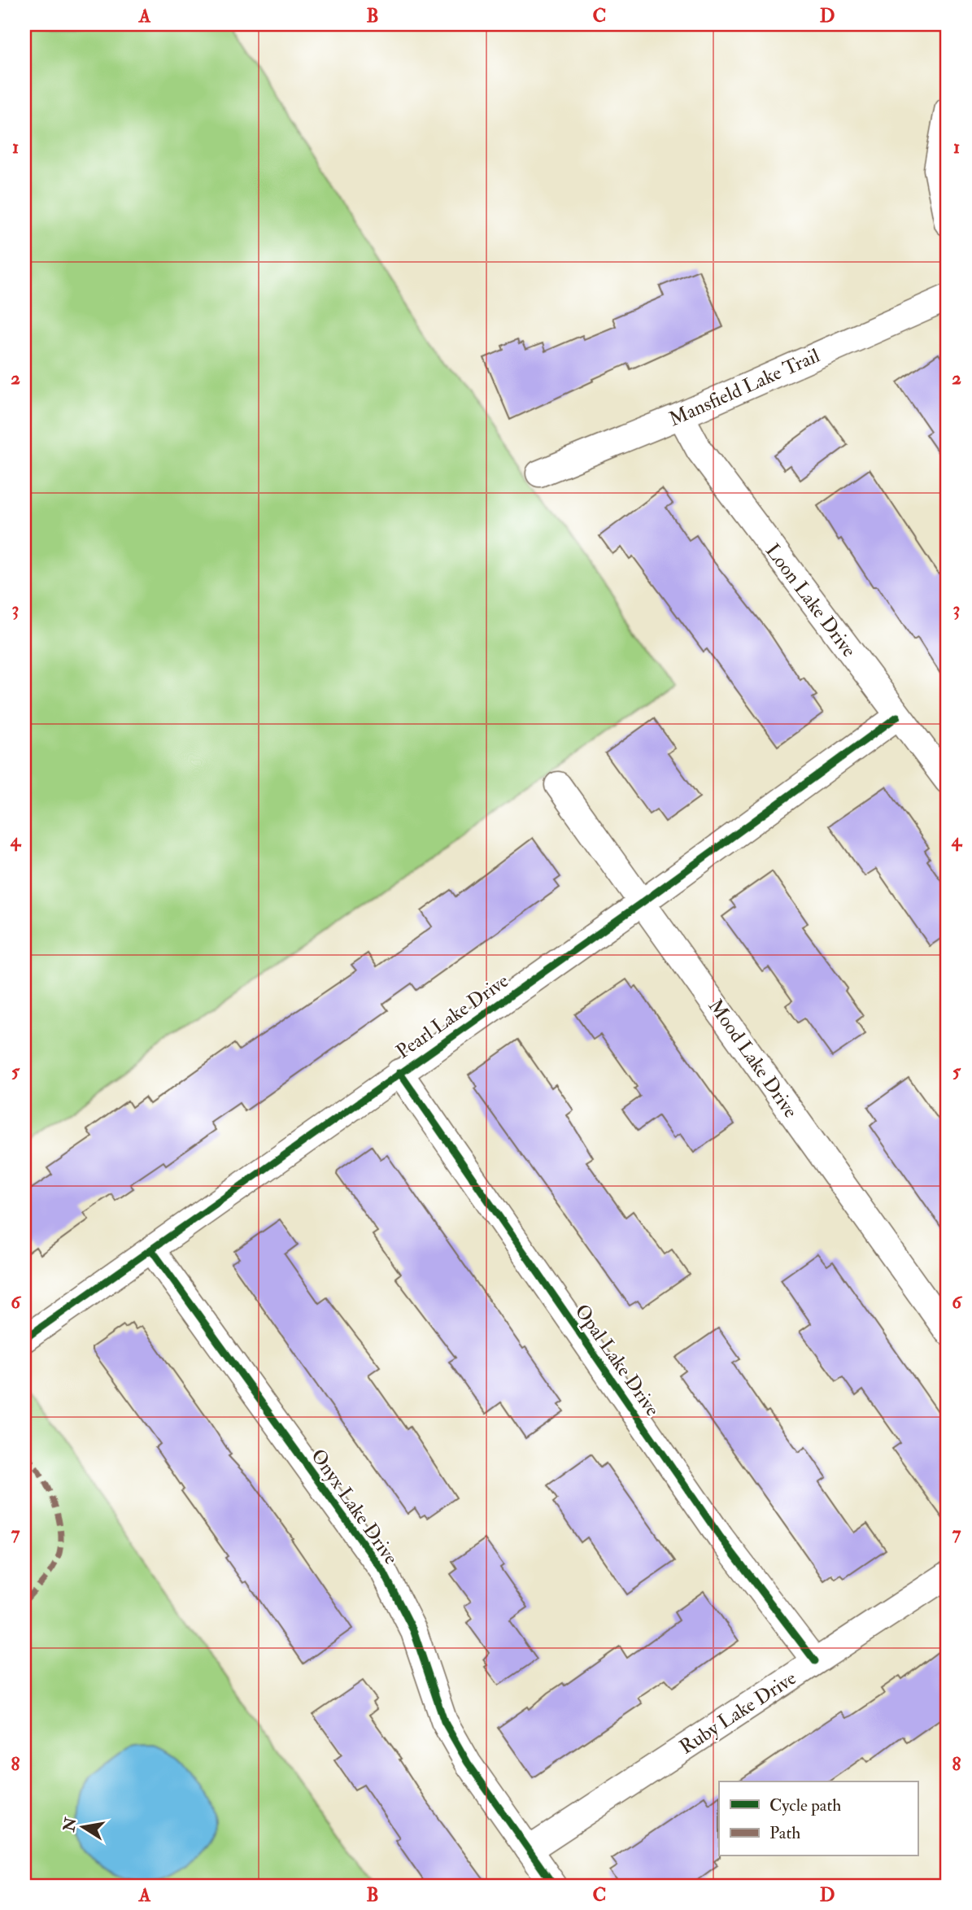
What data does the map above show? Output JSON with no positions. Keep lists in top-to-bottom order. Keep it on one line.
{"streets":{"street":["Mansfield Lake Trail","Loon Lake Drive","Pearl Lake Drive","Mood Lake Drive","Opal Lake Drive","Onyx Lake Drive","Ruby Lake Drive"]},"crossings":[["Mansfield Lake Trail","Loon Lake Drive"],["Loon Lake Drive","Pearl Lake Drive"],["Pearl Lake Drive","Mood Lake Drive"],["Pearl Lake Drive","Opal Lake Drive"],["Pearl Lake Drive","Onyx Lake Drive"],["Opal Lake Drive","Ruby Lake Drive"],["Onyx Lake Drive","Ruby Lake Drive"]],"legend":["Cycle path","Path"],"north":"left","grid":{"columns":["A","B","C","D"],"rows":["1","2","3","4","5","6","7","8"]}}
